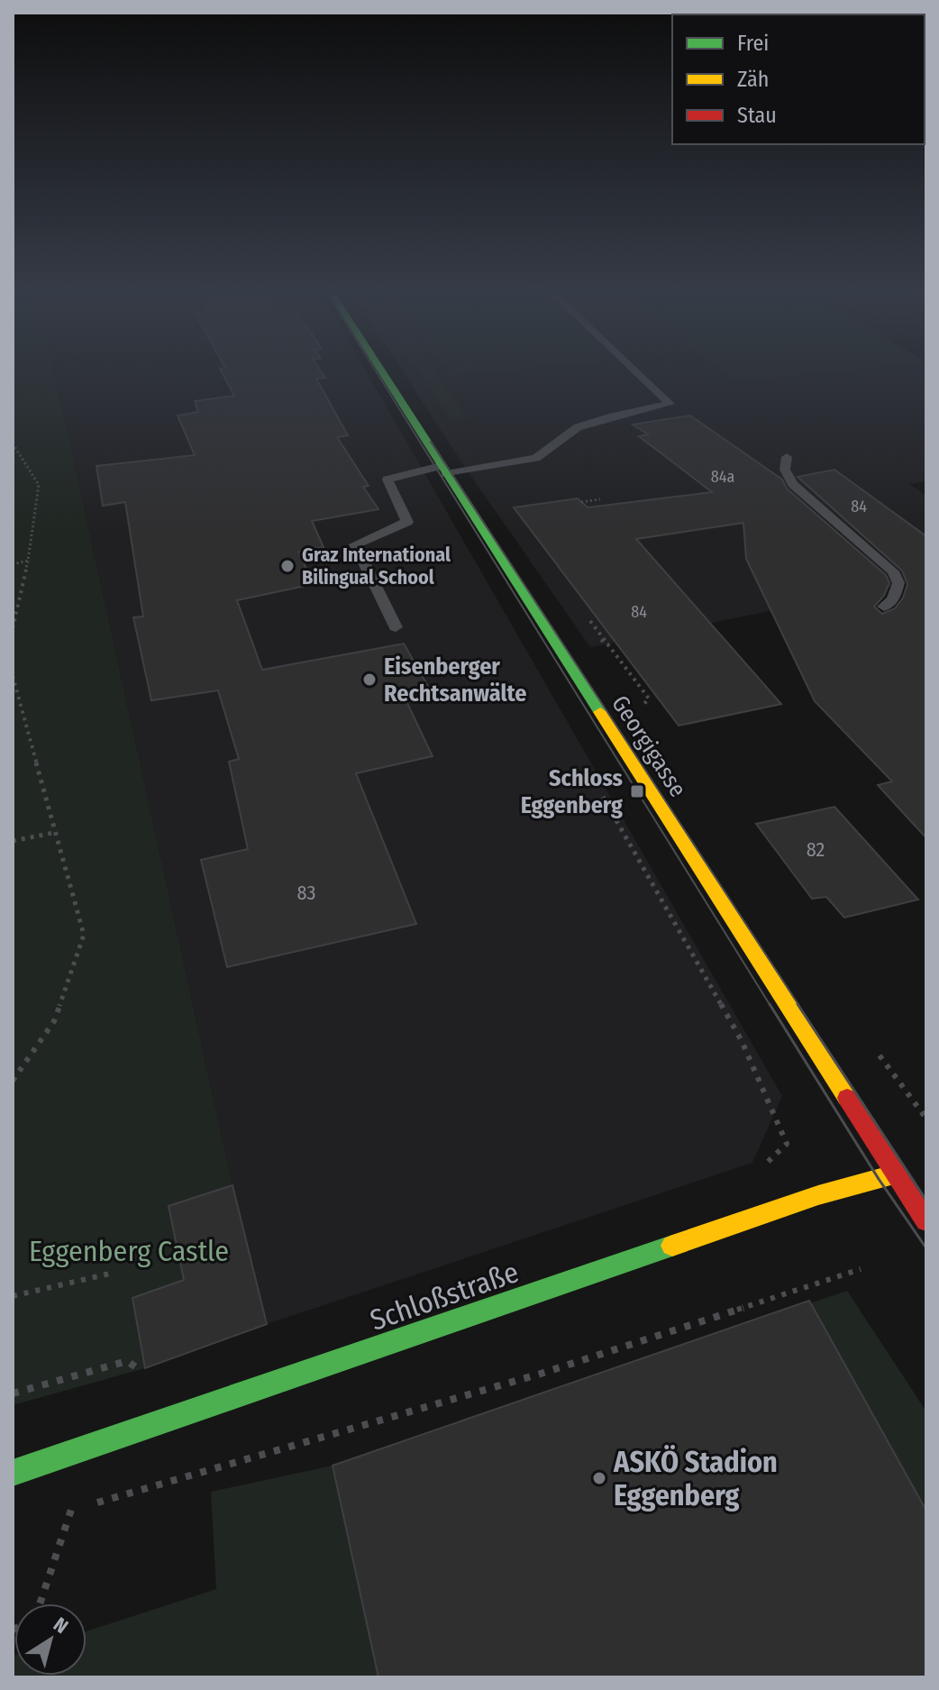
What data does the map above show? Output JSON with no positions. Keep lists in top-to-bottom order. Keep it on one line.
{"streets":{"main road":["Georgigasse","Schloßstraße"]},"crossings":[["Georgigasse","Schloßstraße"]],"parks":["Eggenberg Castle"],"places":{"other":["Graz International Bilingual School","Eisenberger Rechtsanwälte","ASKÖ Stadion Eggenberg"],"transit":["Schloss Eggenberg"]},"house_numbers":["84a","84","84","82","83"],"legend":["Frei","Zäh","Stau"],"north":"top right"}
